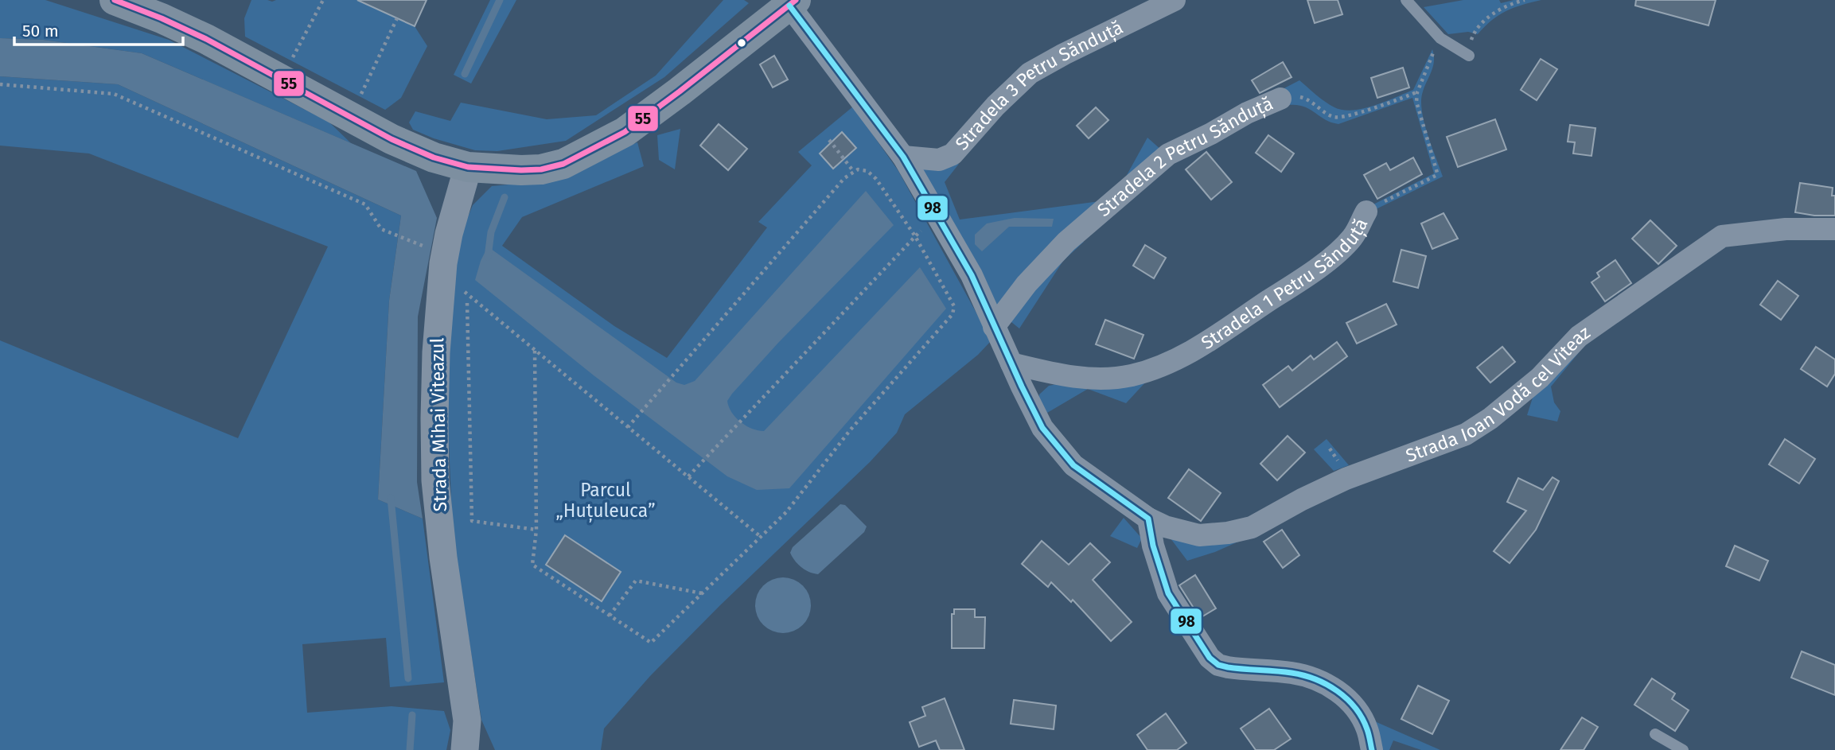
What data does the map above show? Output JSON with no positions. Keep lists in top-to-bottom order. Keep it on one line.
{"streets":{"street":["Stradela 3 Petru Sănduță","Stradela 2 Petru Sănduță","Stradela 1 Petru Sănduță","Strada Ioan Vodă cel Viteaz","Strada Mihai Viteazul"]},"crossings":[["Stradela 3 Petru Sănduță","Strada Ioan Vodă cel Viteaz"],["Stradela 2 Petru Sănduță","Stradela 1 Petru Sănduță"],["Stradela 2 Petru Sănduță","Strada Ioan Vodă cel Viteaz"],["Stradela 1 Petru Sănduță","Strada Ioan Vodă cel Viteaz"]],"parks":["Parcul „Huțuleuca”"],"lines":["transit line 55","transit line 98"],"scale_bar":"50 m"}
